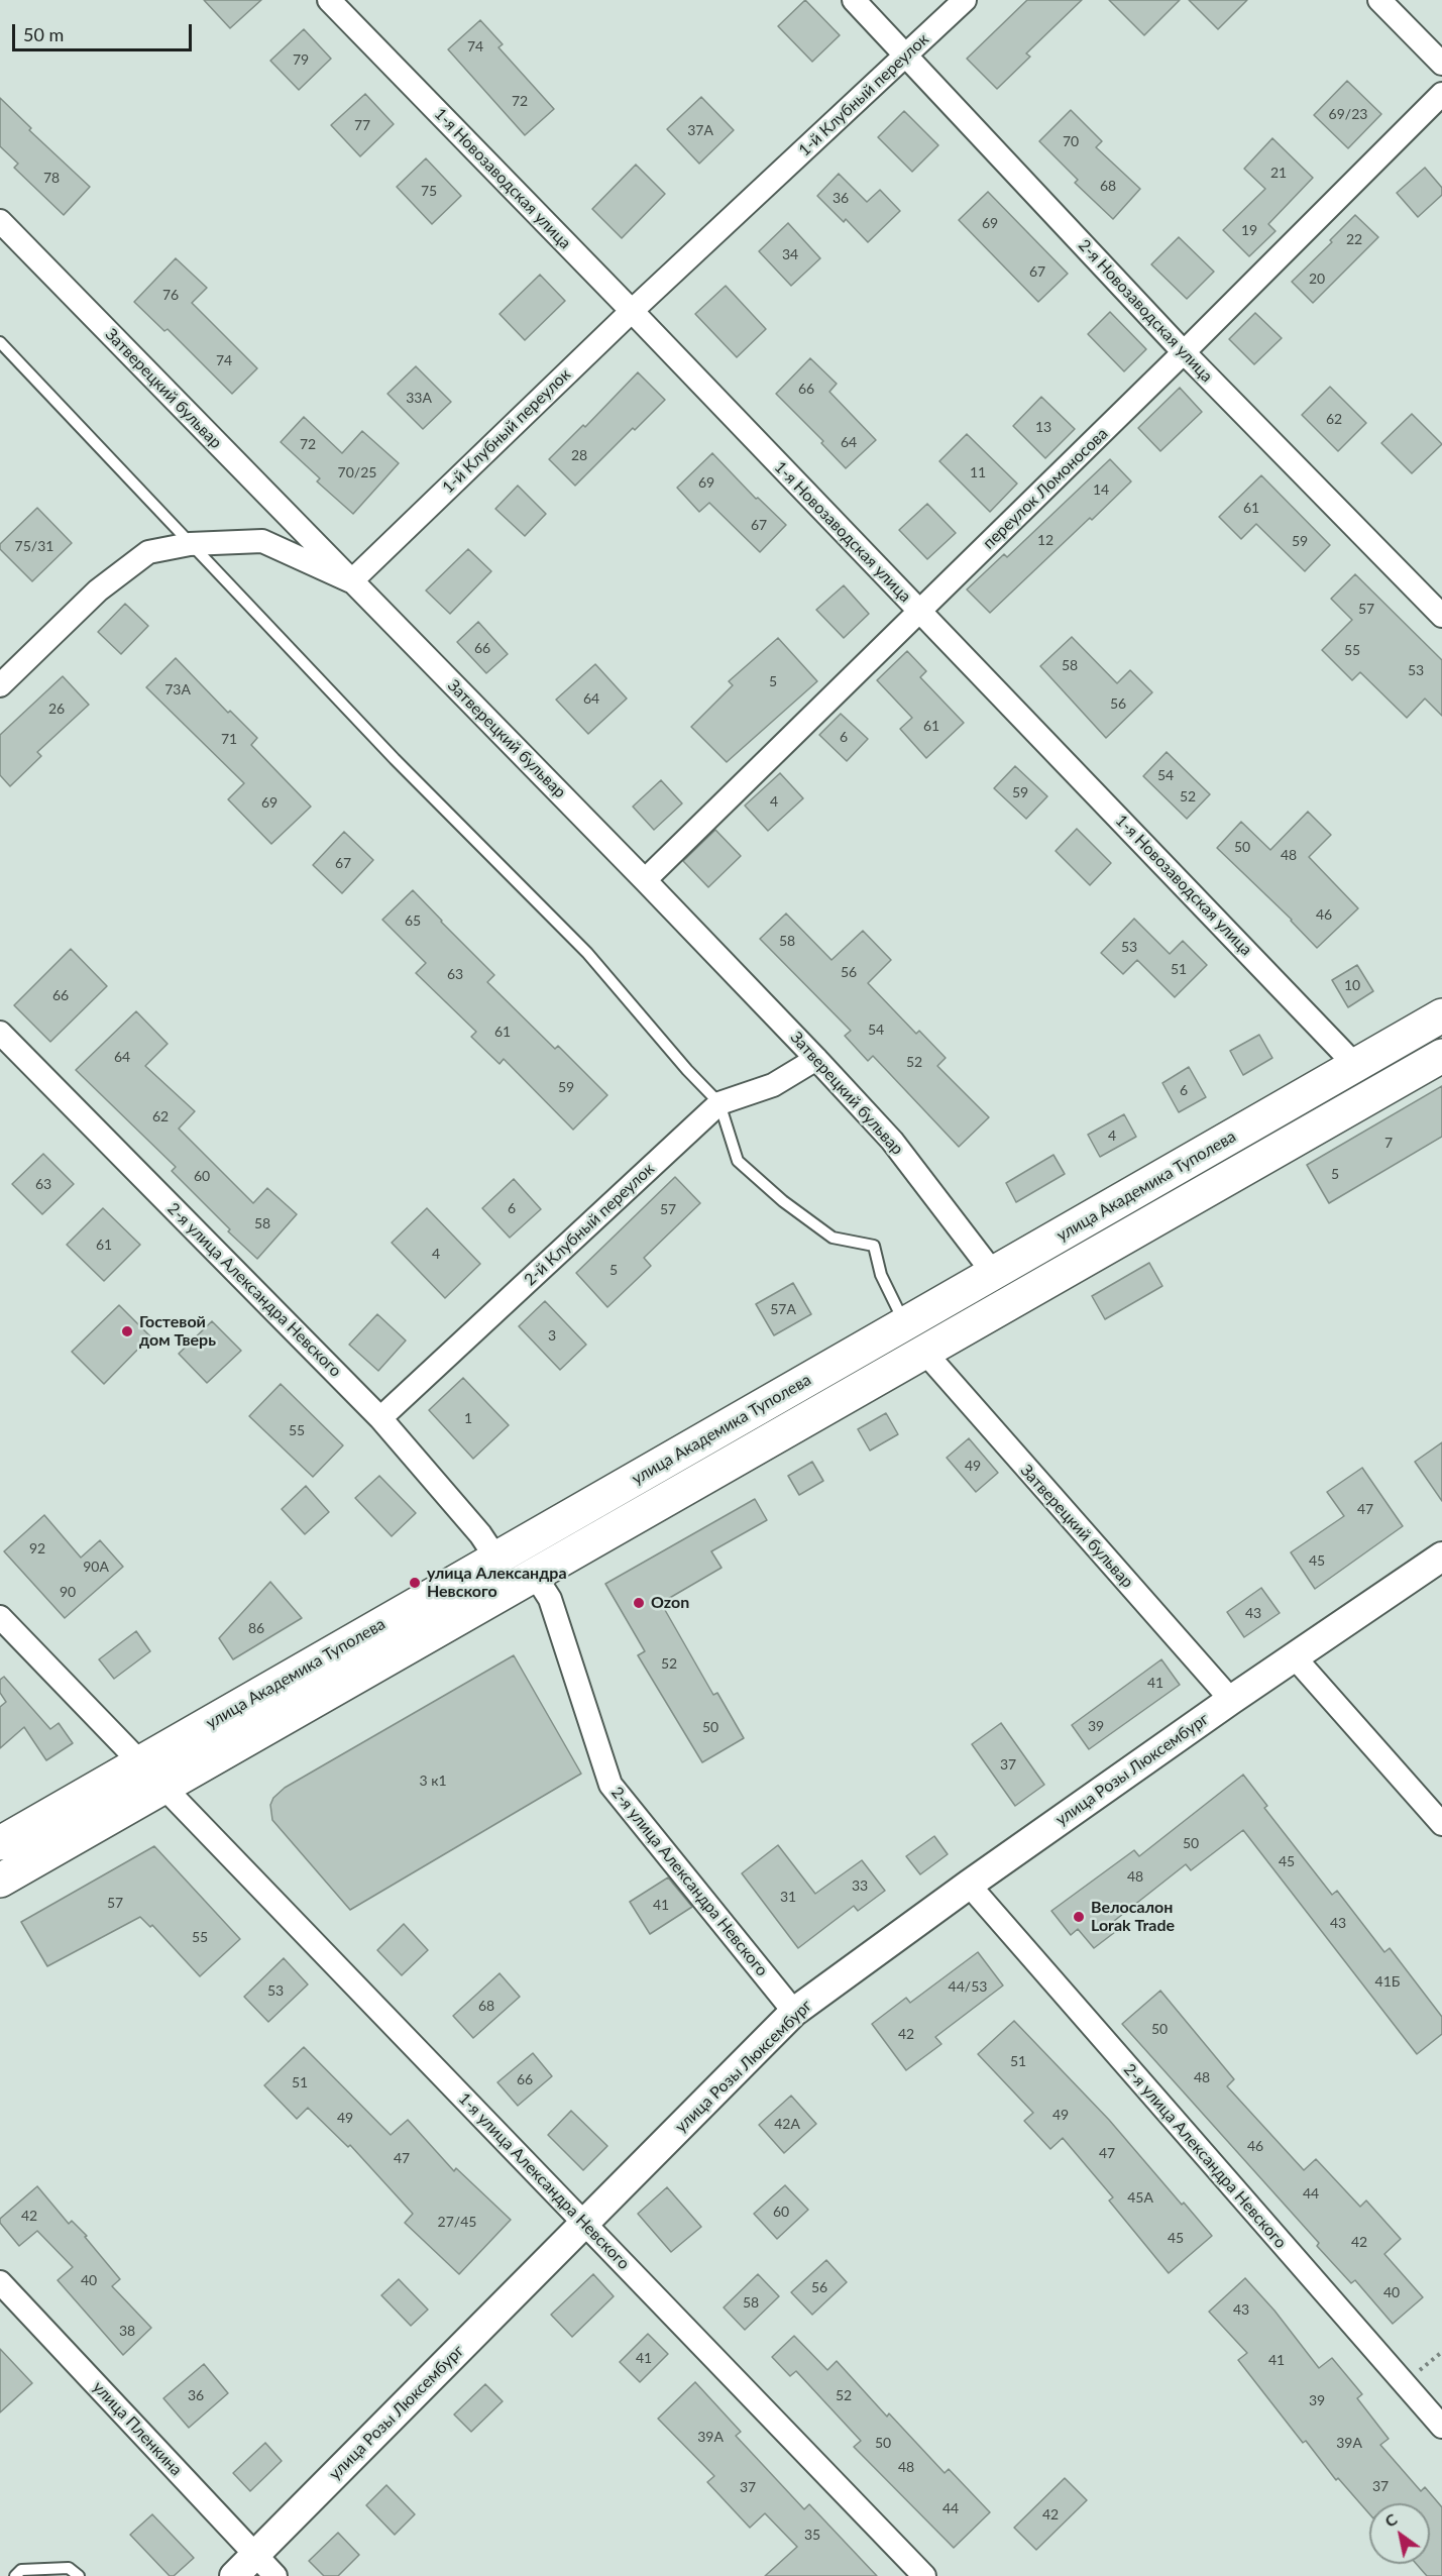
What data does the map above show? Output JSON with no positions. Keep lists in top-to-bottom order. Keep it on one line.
{"streets":{"main road":["улица Академика Туполева"],"street":["1-й Клубный переулок","1-я Новозаводская улица","2-я Новозаводская улица","Затверецкий бульвар","переулок Ломоносова","2-й Клубный переулок","2-я улица Александра Невского","улица Розы Люксембург","1-я улица Александра Невского","улица Пленкина"]},"crossings":[["1-й Клубный переулок","1-я Новозаводская улица"],["1-й Клубный переулок","2-я Новозаводская улица"],["1-й Клубный переулок","Затверецкий бульвар"],["1-я Новозаводская улица","переулок Ломоносова"],["1-я Новозаводская улица","улица Академика Туполева"],["2-я Новозаводская улица","переулок Ломоносова"],["Затверецкий бульвар","переулок Ломоносова"],["Затверецкий бульвар","улица Академика Туполева"],["Затверецкий бульвар","2-й Клубный переулок"],["Затверецкий бульвар","улица Розы Люксембург"],["улица Академика Туполева","2-я улица Александра Невского"],["улица Академика Туполева","1-я улица Александра Невского"],["2-й Клубный переулок","2-я улица Александра Невского"],["2-я улица Александра Невского","улица Розы Люксембург"],["улица Розы Люксембург","1-я улица Александра Невского"],["улица Розы Люксембург","улица Пленкина"]],"places":["Гостевой дом Тверь","улица Александра Невского","Ozon","Велосалон Lorak Trade"],"house_numbers":["74","79","72","69/23","77","37А","70","21","78","68","75","36","69","19","22","34","67","20","76","74","66","33А","62","13","64","72","28","70/25","11","69","14","61","67","12","59","75/31","57","66","55","58","53","5","73А","64","56","26","61","6","71","54","59","52","4","69","50","48","67","46","65","58","53","51","56","63","10","66","54","61","64","52","59","6","62","4","7","5","60","63","6","57","58","61","4","5","57А","3","1","55","49","47","92","45","90А","90","43","86","52","41","39","50","37","3 к1","50","45","48","33","31","57","41","43","55","41Б","44/53","53","68","50","42","51","48","66","51","49","49","42А","46","47","47","44","45А","60","42","27/45","45","42","40","56","40","58","43","38","41","41","36","52","39","39А","50","39А","48","37","37","44","42","35"],"scale_bar":"50 m","north":"top left"}
